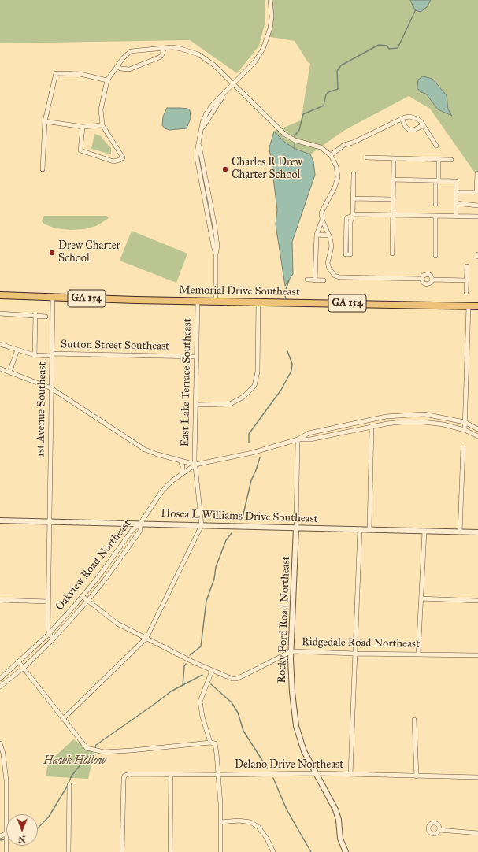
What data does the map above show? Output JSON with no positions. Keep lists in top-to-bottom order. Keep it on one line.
{"streets":{"main road":["Memorial Drive Southeast","GA 154"],"street":["Sutton Street Southeast","East Lake Terrace Southeast","1st Avenue Southeast","Hosea L Williams Drive Southeast","Oakview Road Northeast","Rocky Ford Road Northeast","Ridgedale Road Northeast","Delano Drive Northeast"]},"crossings":[["Memorial Drive Southeast","East Lake Terrace Southeast"],["Memorial Drive Southeast","1st Avenue Southeast"],["Sutton Street Southeast","East Lake Terrace Southeast"],["Sutton Street Southeast","1st Avenue Southeast"],["East Lake Terrace Southeast","Hosea L Williams Drive Southeast"],["1st Avenue Southeast","Hosea L Williams Drive Southeast"],["1st Avenue Southeast","Oakview Road Northeast"],["Hosea L Williams Drive Southeast","Oakview Road Northeast"],["Hosea L Williams Drive Southeast","Rocky Ford Road Northeast"],["Oakview Road Northeast","Ridgedale Road Northeast"],["Rocky Ford Road Northeast","Ridgedale Road Northeast"],["Rocky Ford Road Northeast","Delano Drive Northeast"]],"parks":["Hawk Hollow"],"places":["Charles R Drew Charter School","Drew Charter School"],"north":"bottom"}
